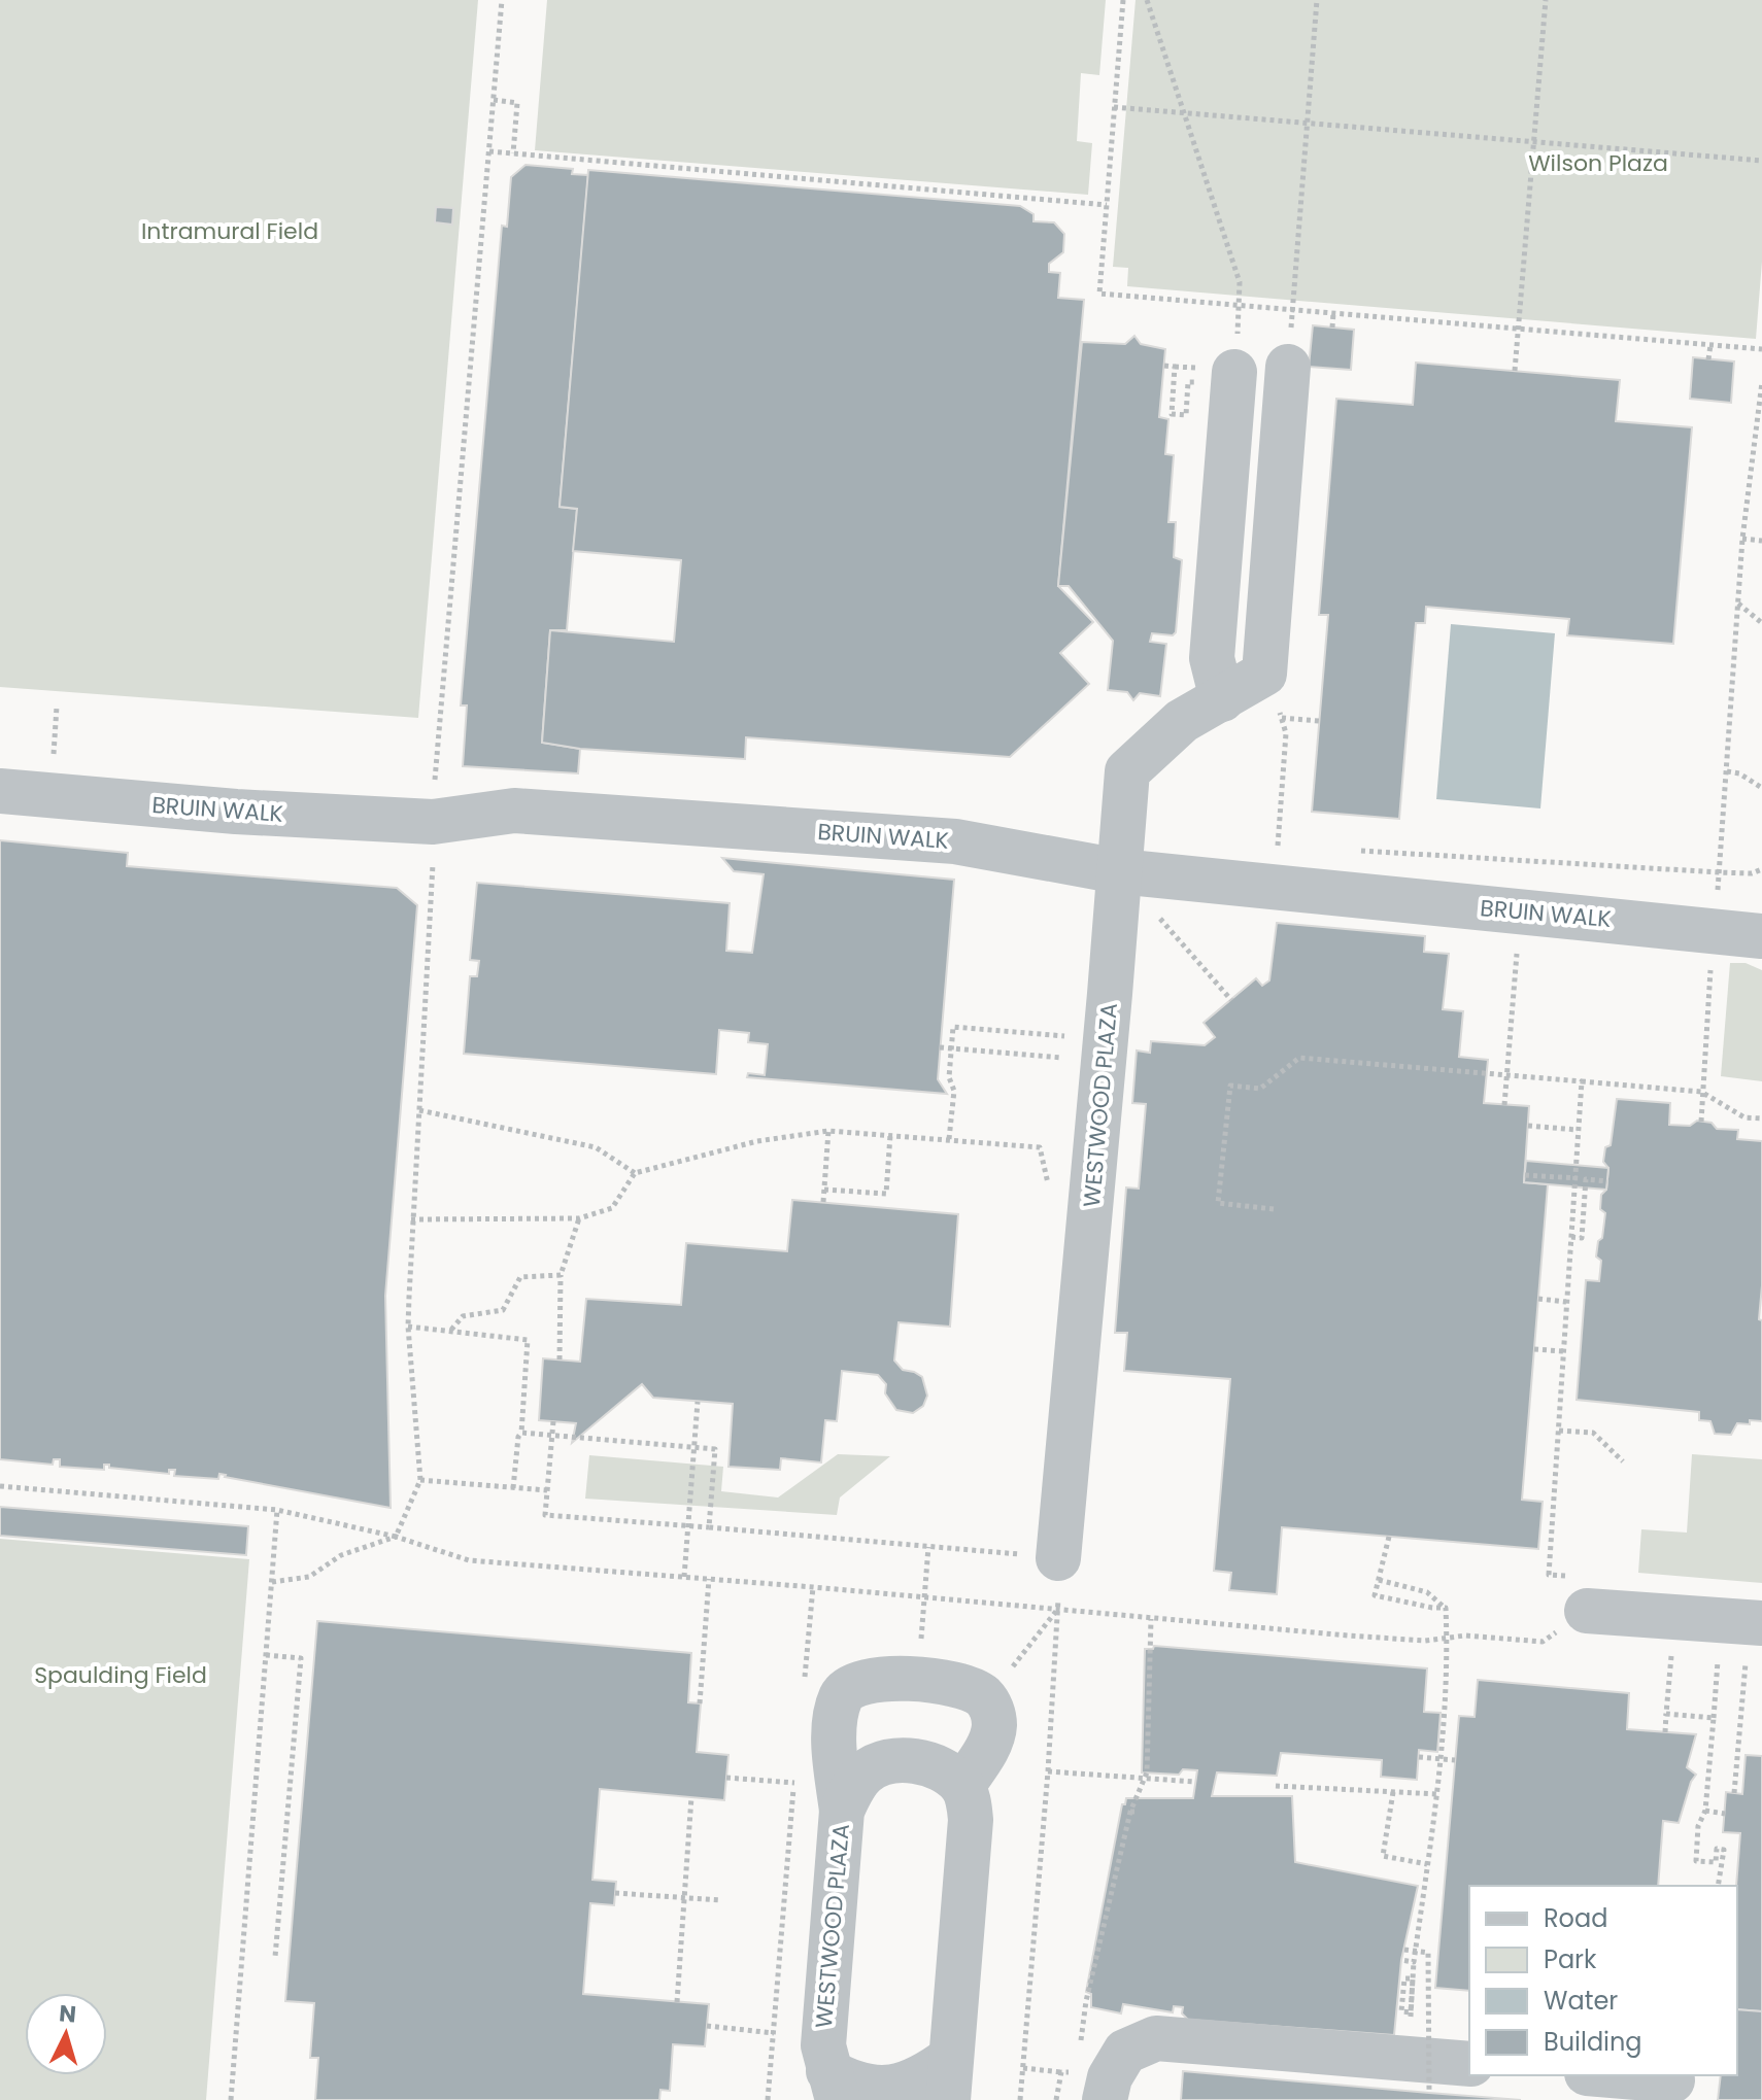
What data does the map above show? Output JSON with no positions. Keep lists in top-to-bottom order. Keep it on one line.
{"streets":{"street":["BRUIN WALK","WESTWOOD PLAZA"]},"crossings":[["BRUIN WALK","WESTWOOD PLAZA"]],"parks":["Wilson Plaza","Intramural Field","Spaulding Field"],"legend":["Road","Park","Water","Building"],"north":"top"}
